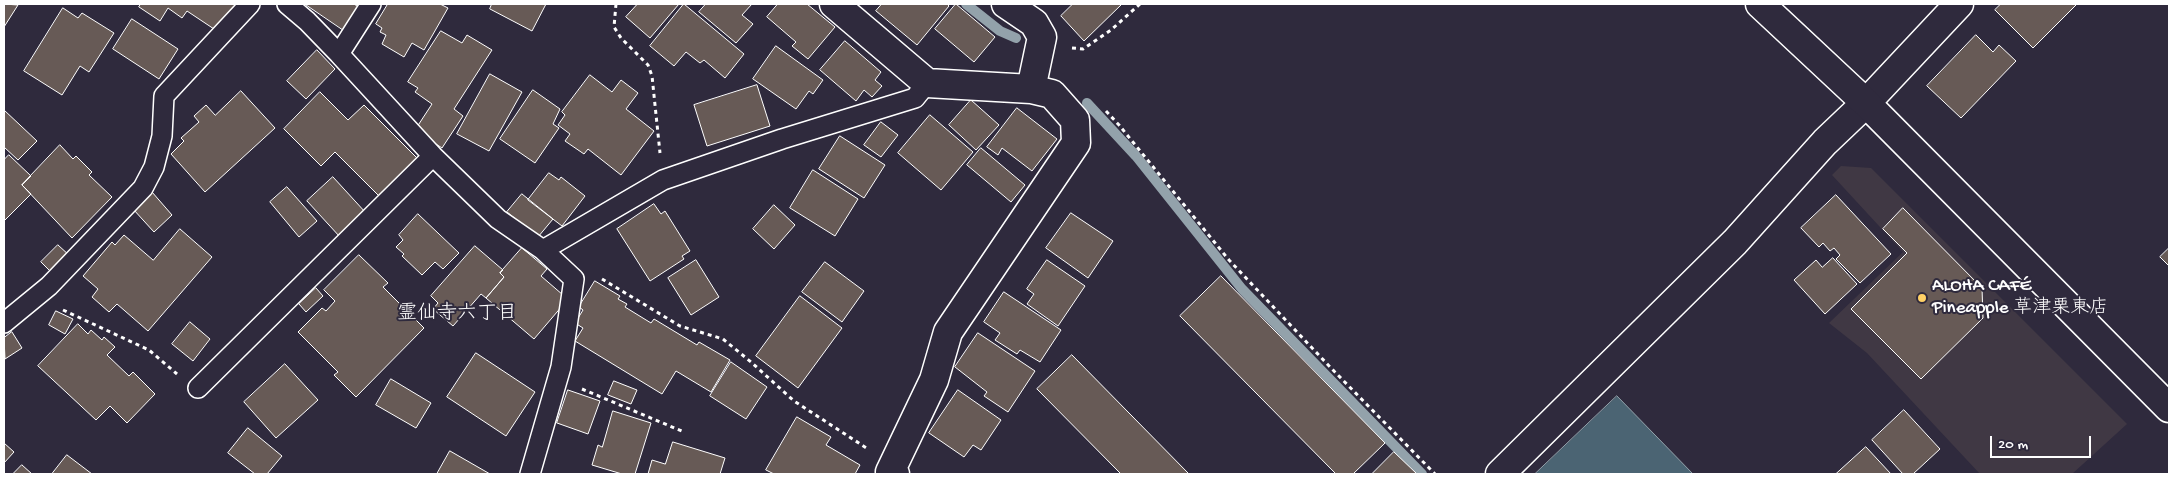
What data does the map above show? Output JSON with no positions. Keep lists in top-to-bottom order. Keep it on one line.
{"districts":["霊仙寺六丁目"],"places":["ALOHA CAFÉ Pineapple 草津栗東店"],"scale_bar":"20 m"}
